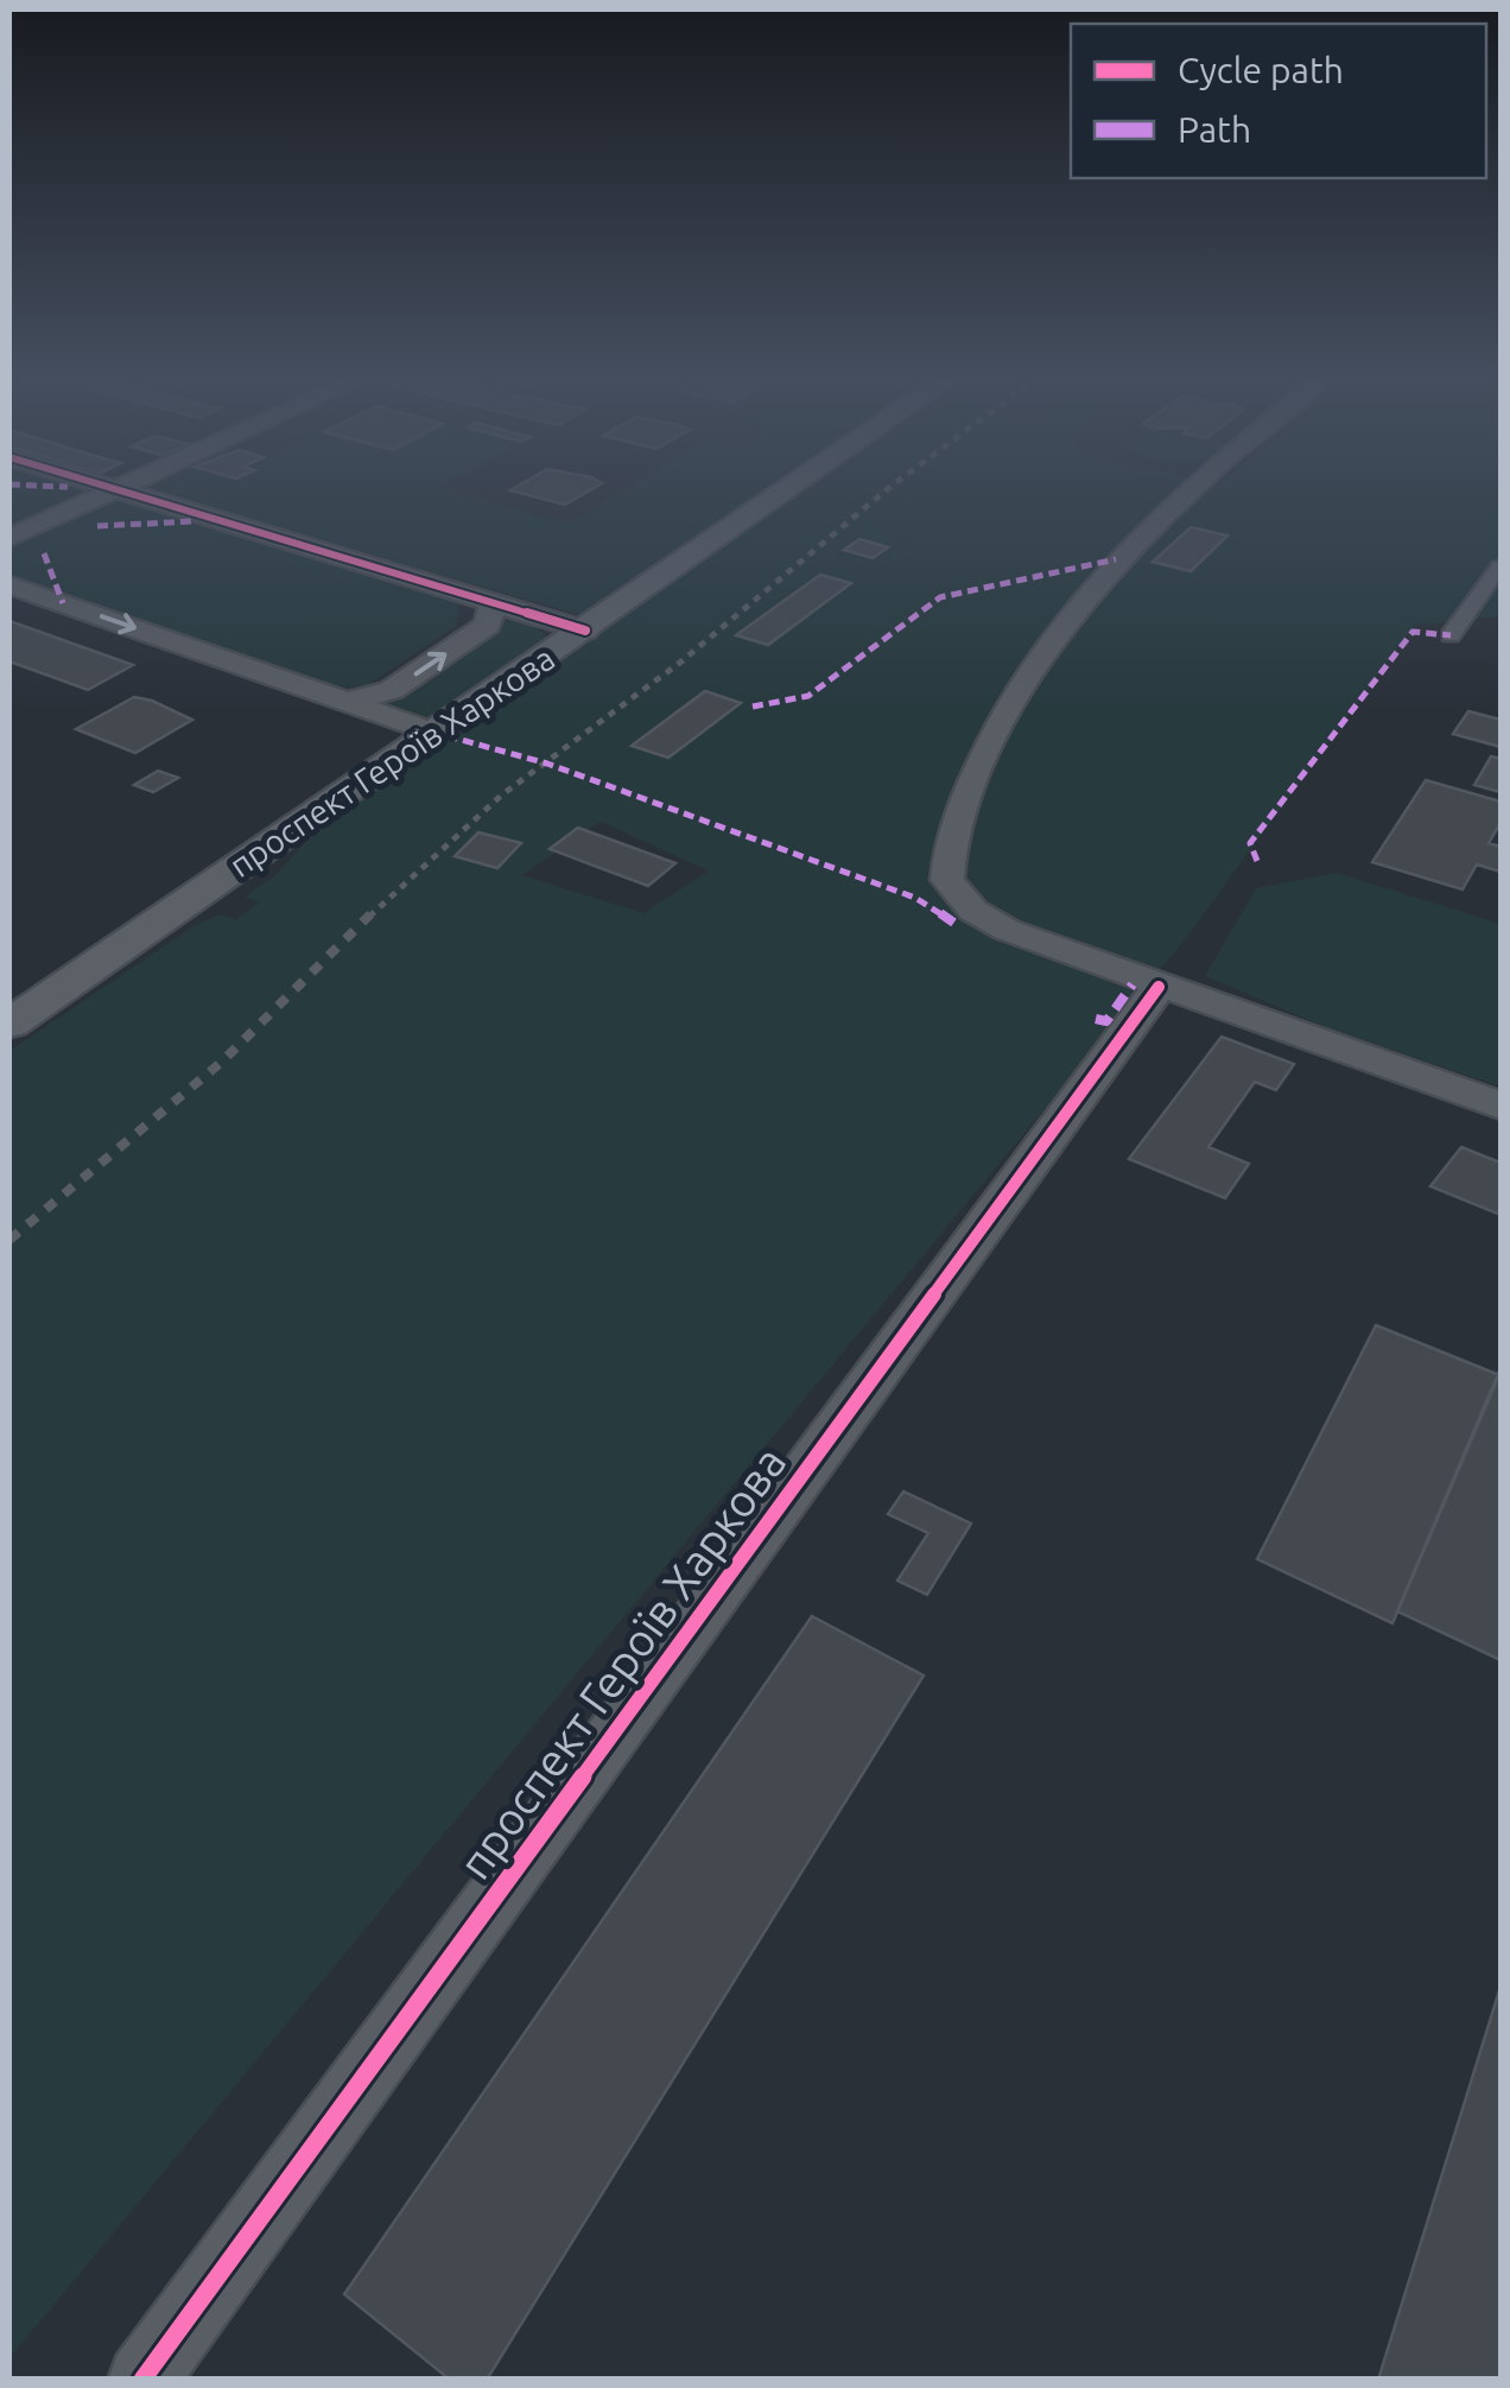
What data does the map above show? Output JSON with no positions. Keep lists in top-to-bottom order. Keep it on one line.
{"streets":{"main road":["проспект Героїв Харкова"]},"legend":["Cycle path","Path"]}
